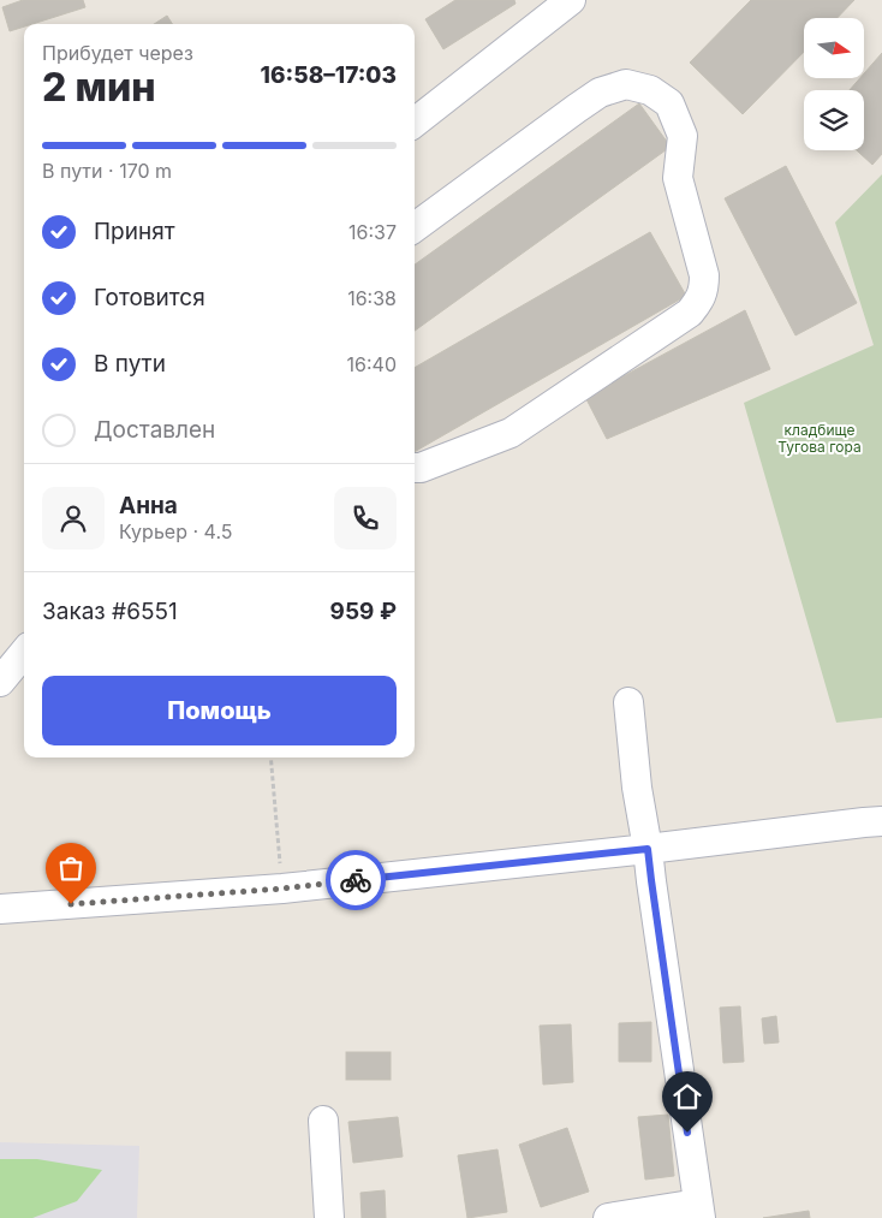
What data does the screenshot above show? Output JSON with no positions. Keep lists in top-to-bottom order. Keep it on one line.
{"parks":["кладбище Тугова гора"],"north":"right","page":{"heading":["2 мин","Прибудет через","16:58–17:03"],"panel":["Анна","Курьер · 4.5","Заказ #6551","959 ₽"],"bar":"В пути · 170 m","list":[["Принят","16:37"],["Готовится","16:38"],["В пути","16:40"],"Доставлен"],"buttons":"Помощь"}}
